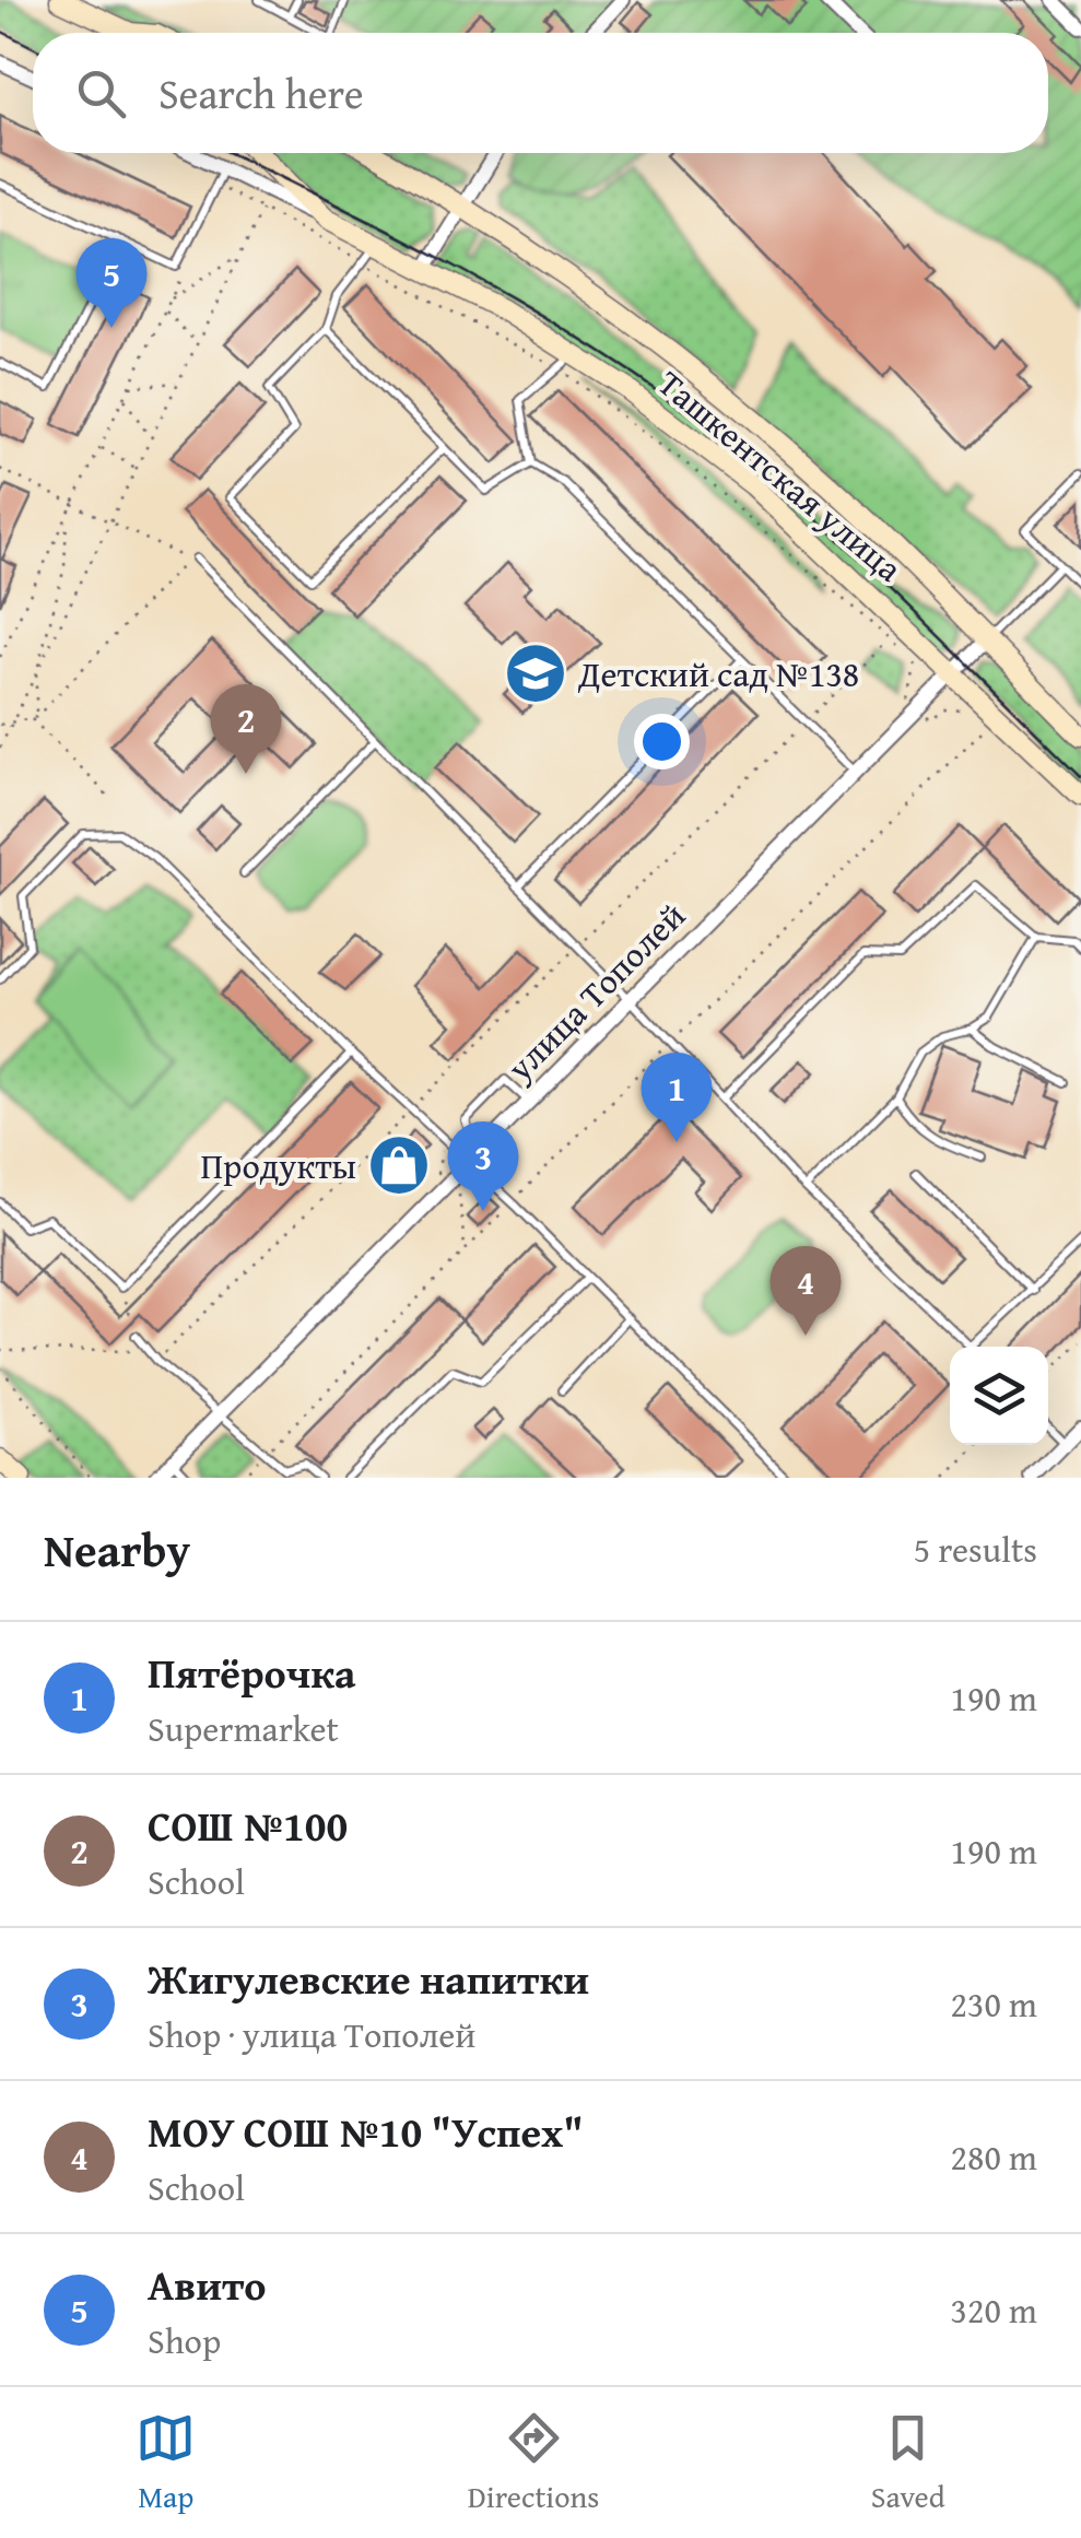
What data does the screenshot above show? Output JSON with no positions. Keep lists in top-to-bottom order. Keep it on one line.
{"streets":{"main road":["Ташкентская улица"],"street":["улица Тополей"]},"crossings":[["Ташкентская улица","улица Тополей"]],"places":{"school or university":["Детский сад №138"],"shop":["Продукты"]},"page":{"search":"Search here","pins":["5","2","1","3","4"],"heading":["Nearby","5 results"],"list":[{"mark":"1","name":"Пятёрочка","note":"Supermarket","value":"190 m"},{"mark":"2","name":"СОШ №100","note":"School","value":"190 m"},{"mark":"3","name":"Жигулевские напитки","note":"Shop · улица Тополей","value":"230 m"},{"mark":"4","name":"МОУ СОШ №10 \"Успех\"","note":"School","value":"280 m"},{"mark":"5","name":"Авито","note":"Shop","value":"320 m"}],"nav":["Map","Directions","Saved"]}}
